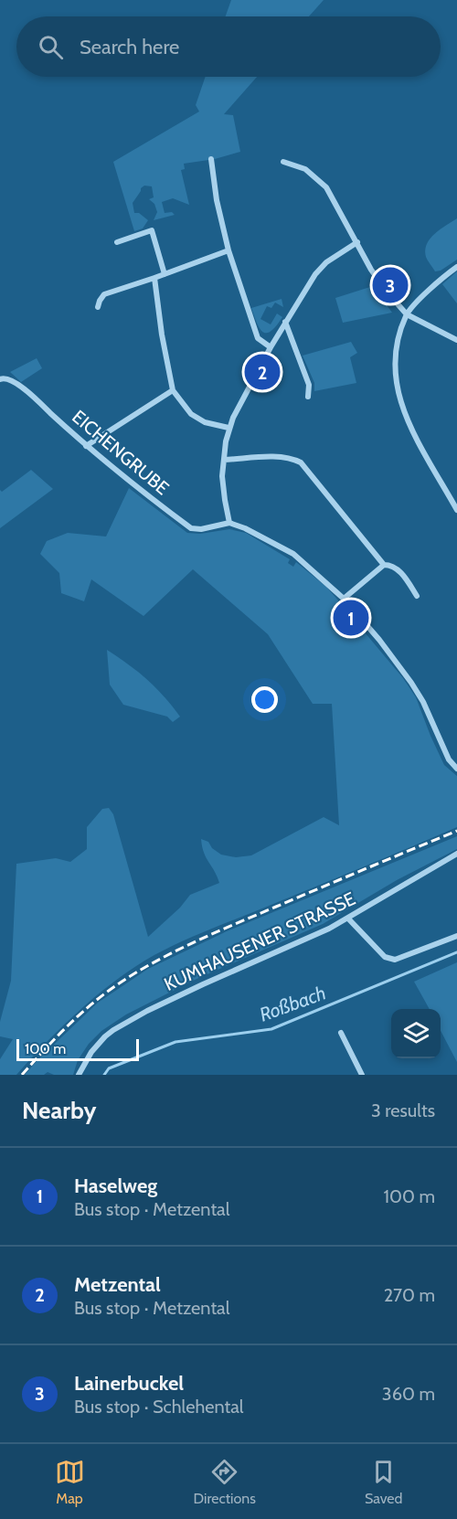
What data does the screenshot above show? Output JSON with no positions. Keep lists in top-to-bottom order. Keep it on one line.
{"streets":{"street":["EICHENGRUBE","KUMHAUSENER STRASSE"]},"water":["Roßbach"],"scale_bar":"100 m","page":{"search":"Search here","pins":["3","2","1"],"scale":"100 m","heading":["Nearby","3 results"],"list":[{"mark":"1","name":"Haselweg","note":"Bus stop · Metzental","value":"100 m"},{"mark":"2","name":"Metzental","note":"Bus stop · Metzental","value":"270 m"},{"mark":"3","name":"Lainerbuckel","note":"Bus stop · Schlehental","value":"360 m"}],"nav":["Map","Directions","Saved"]}}
